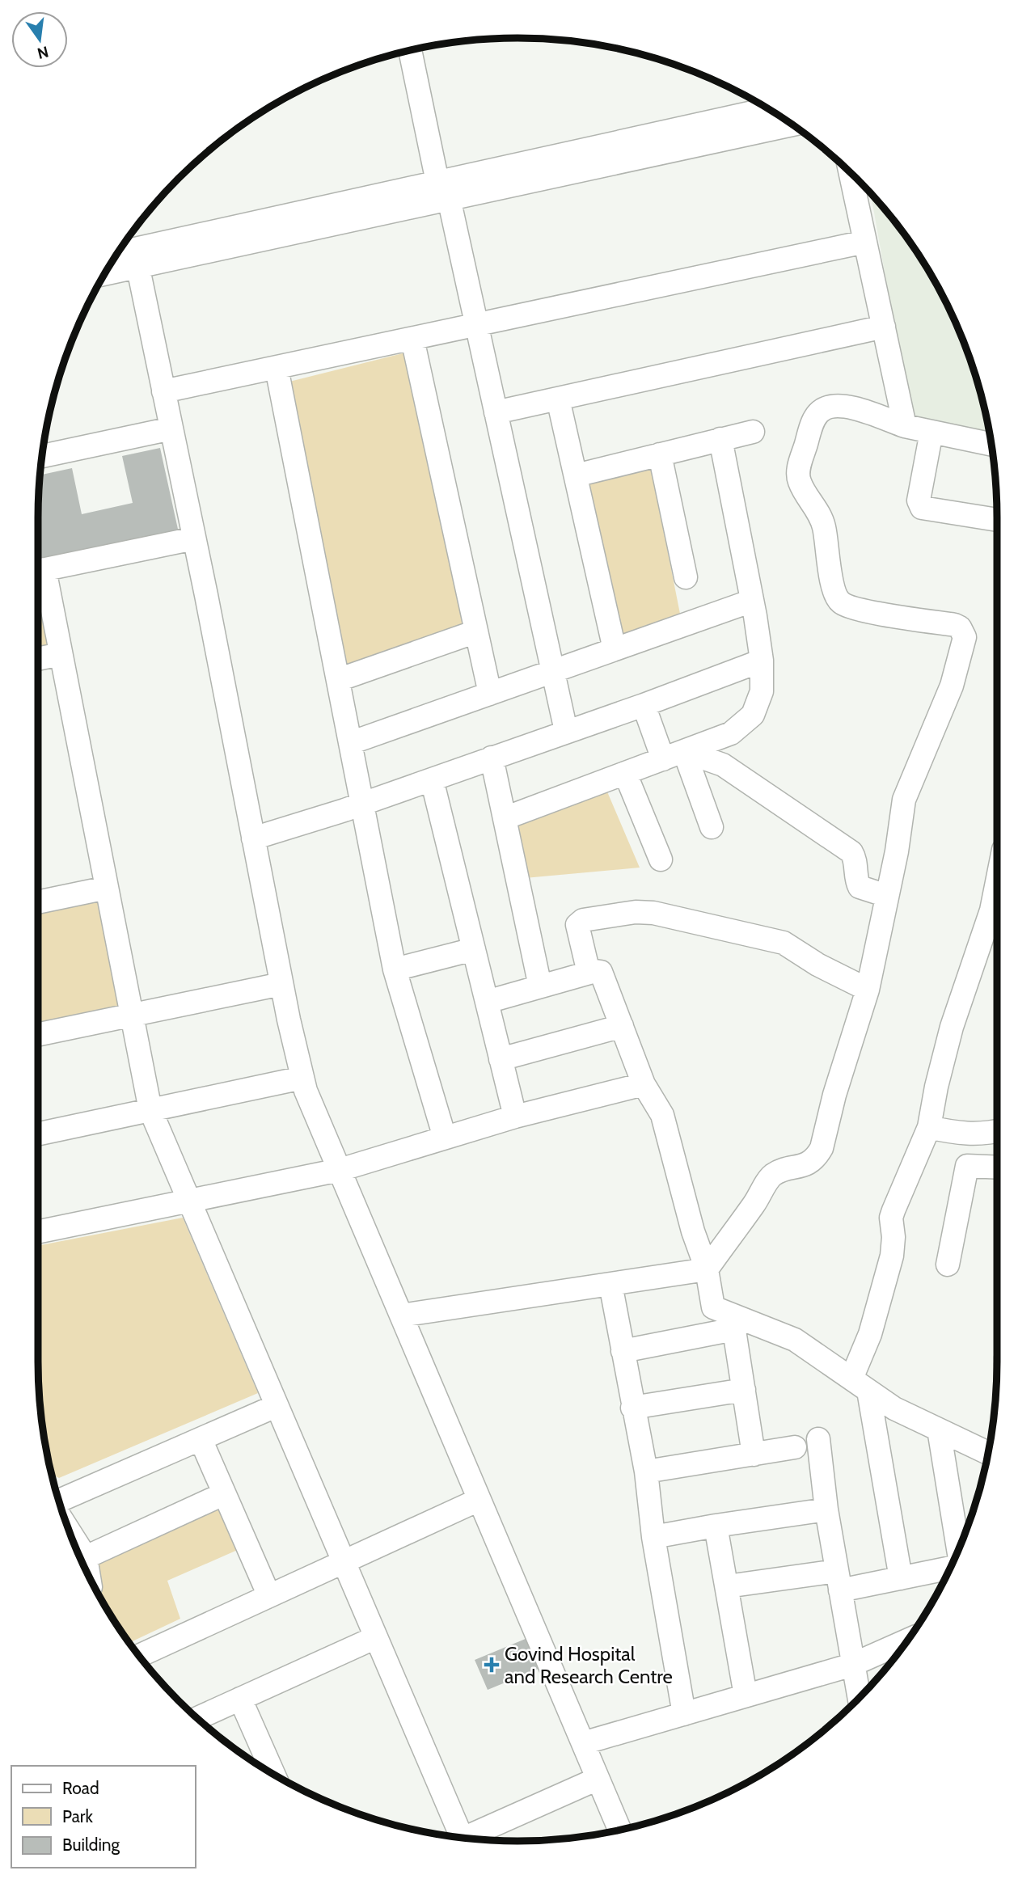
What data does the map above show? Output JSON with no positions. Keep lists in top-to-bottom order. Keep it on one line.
{"places":{"health":["Govind Hospital and Research Centre"]},"legend":["Road","Park","Building"],"north":"bottom"}
